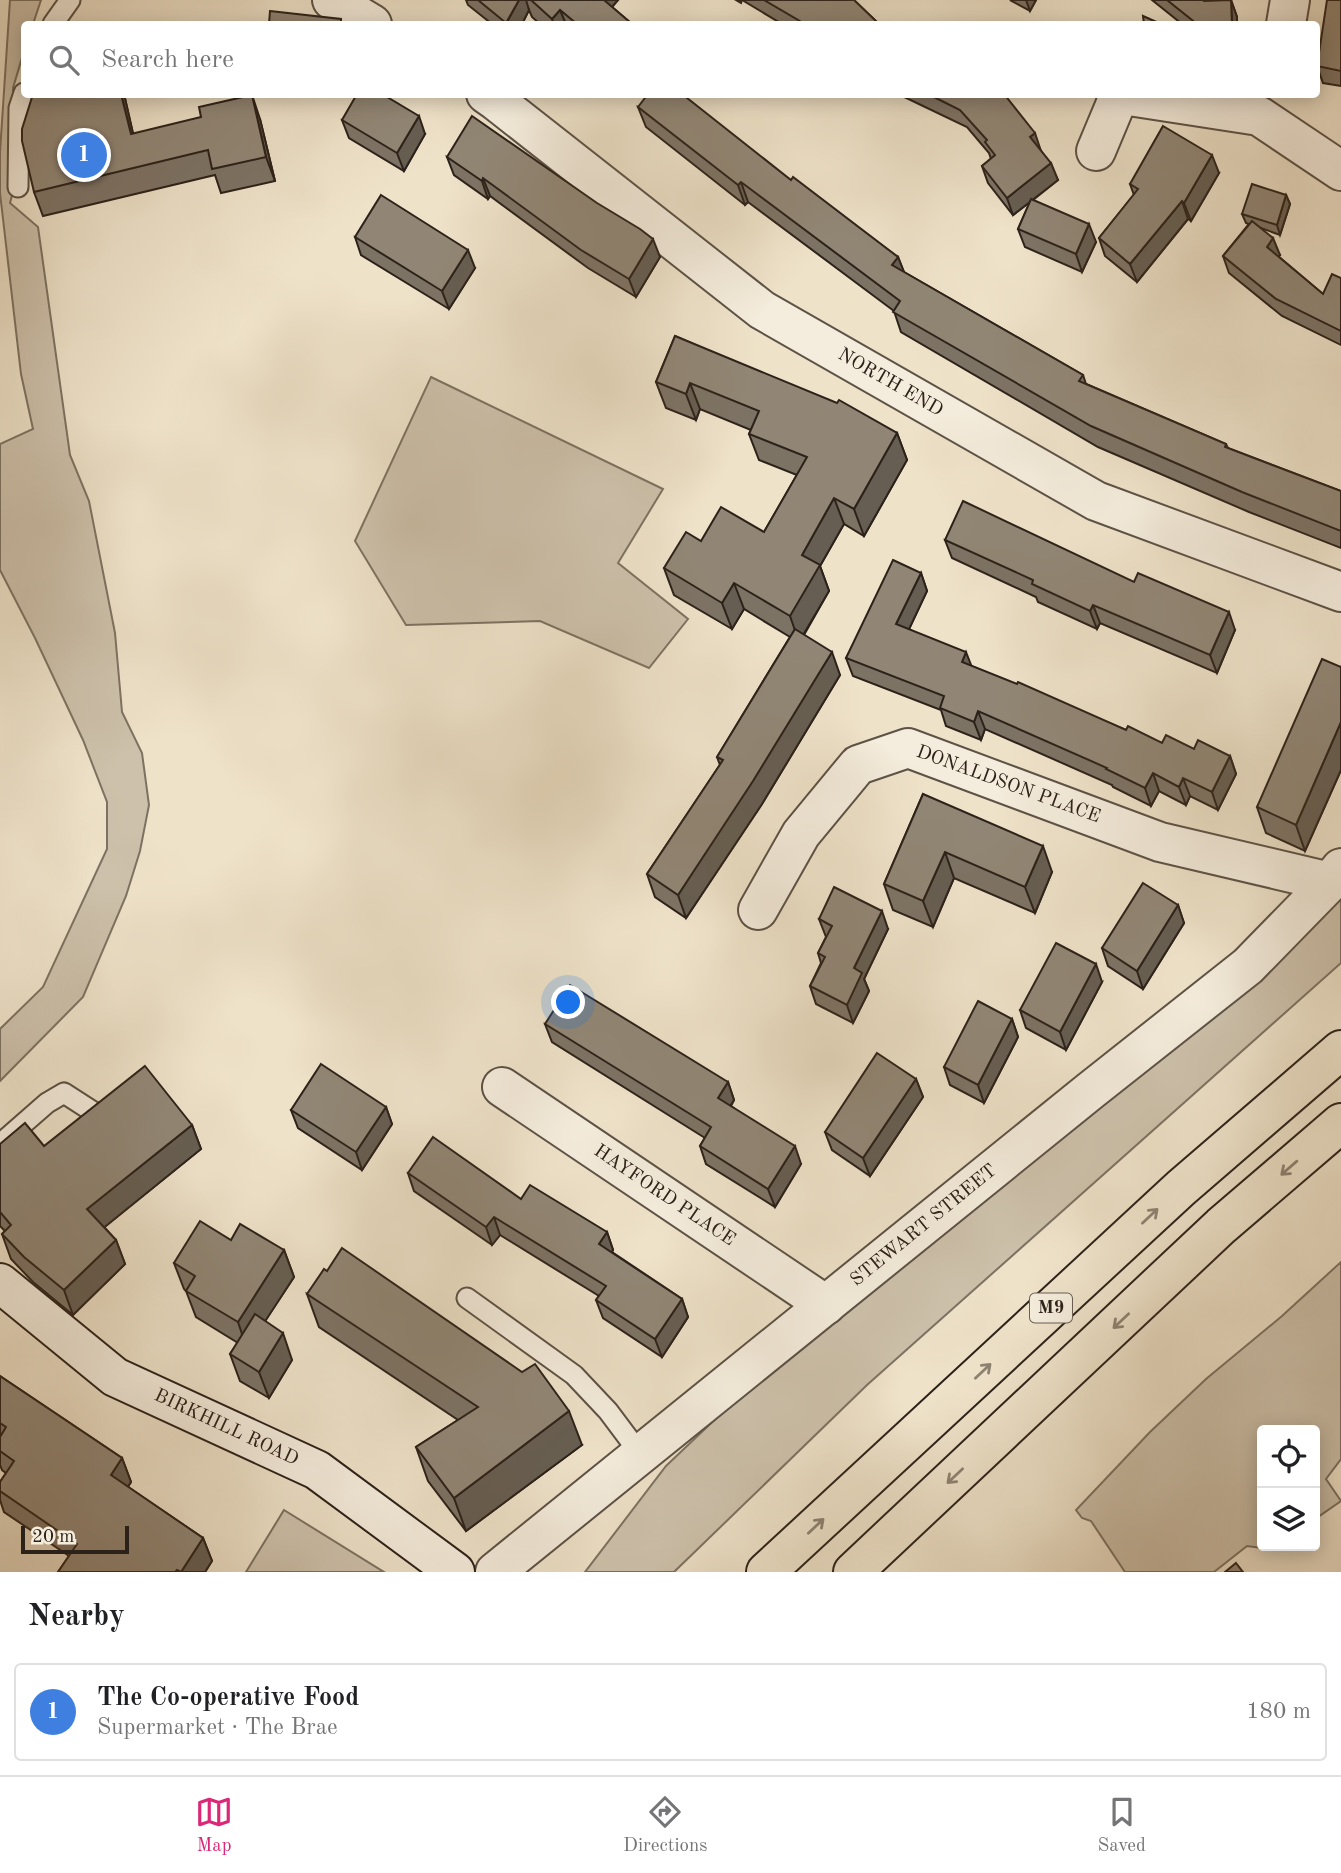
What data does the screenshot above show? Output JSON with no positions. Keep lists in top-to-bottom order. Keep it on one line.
{"streets":{"highway":["M9"],"street":["NORTH END","DONALDSON PLACE","HAYFORD PLACE","STEWART STREET","BIRKHILL ROAD"]},"crossings":[["DONALDSON PLACE","STEWART STREET"],["HAYFORD PLACE","STEWART STREET"]],"scale_bar":"20 m","page":{"search":"Search here","pins":"1","scale":"20 m","heading":"Nearby","list":[{"mark":"1","name":"The Co-operative Food","note":"Supermarket · The Brae","value":"180 m"}],"nav":["Map","Directions","Saved"]}}
